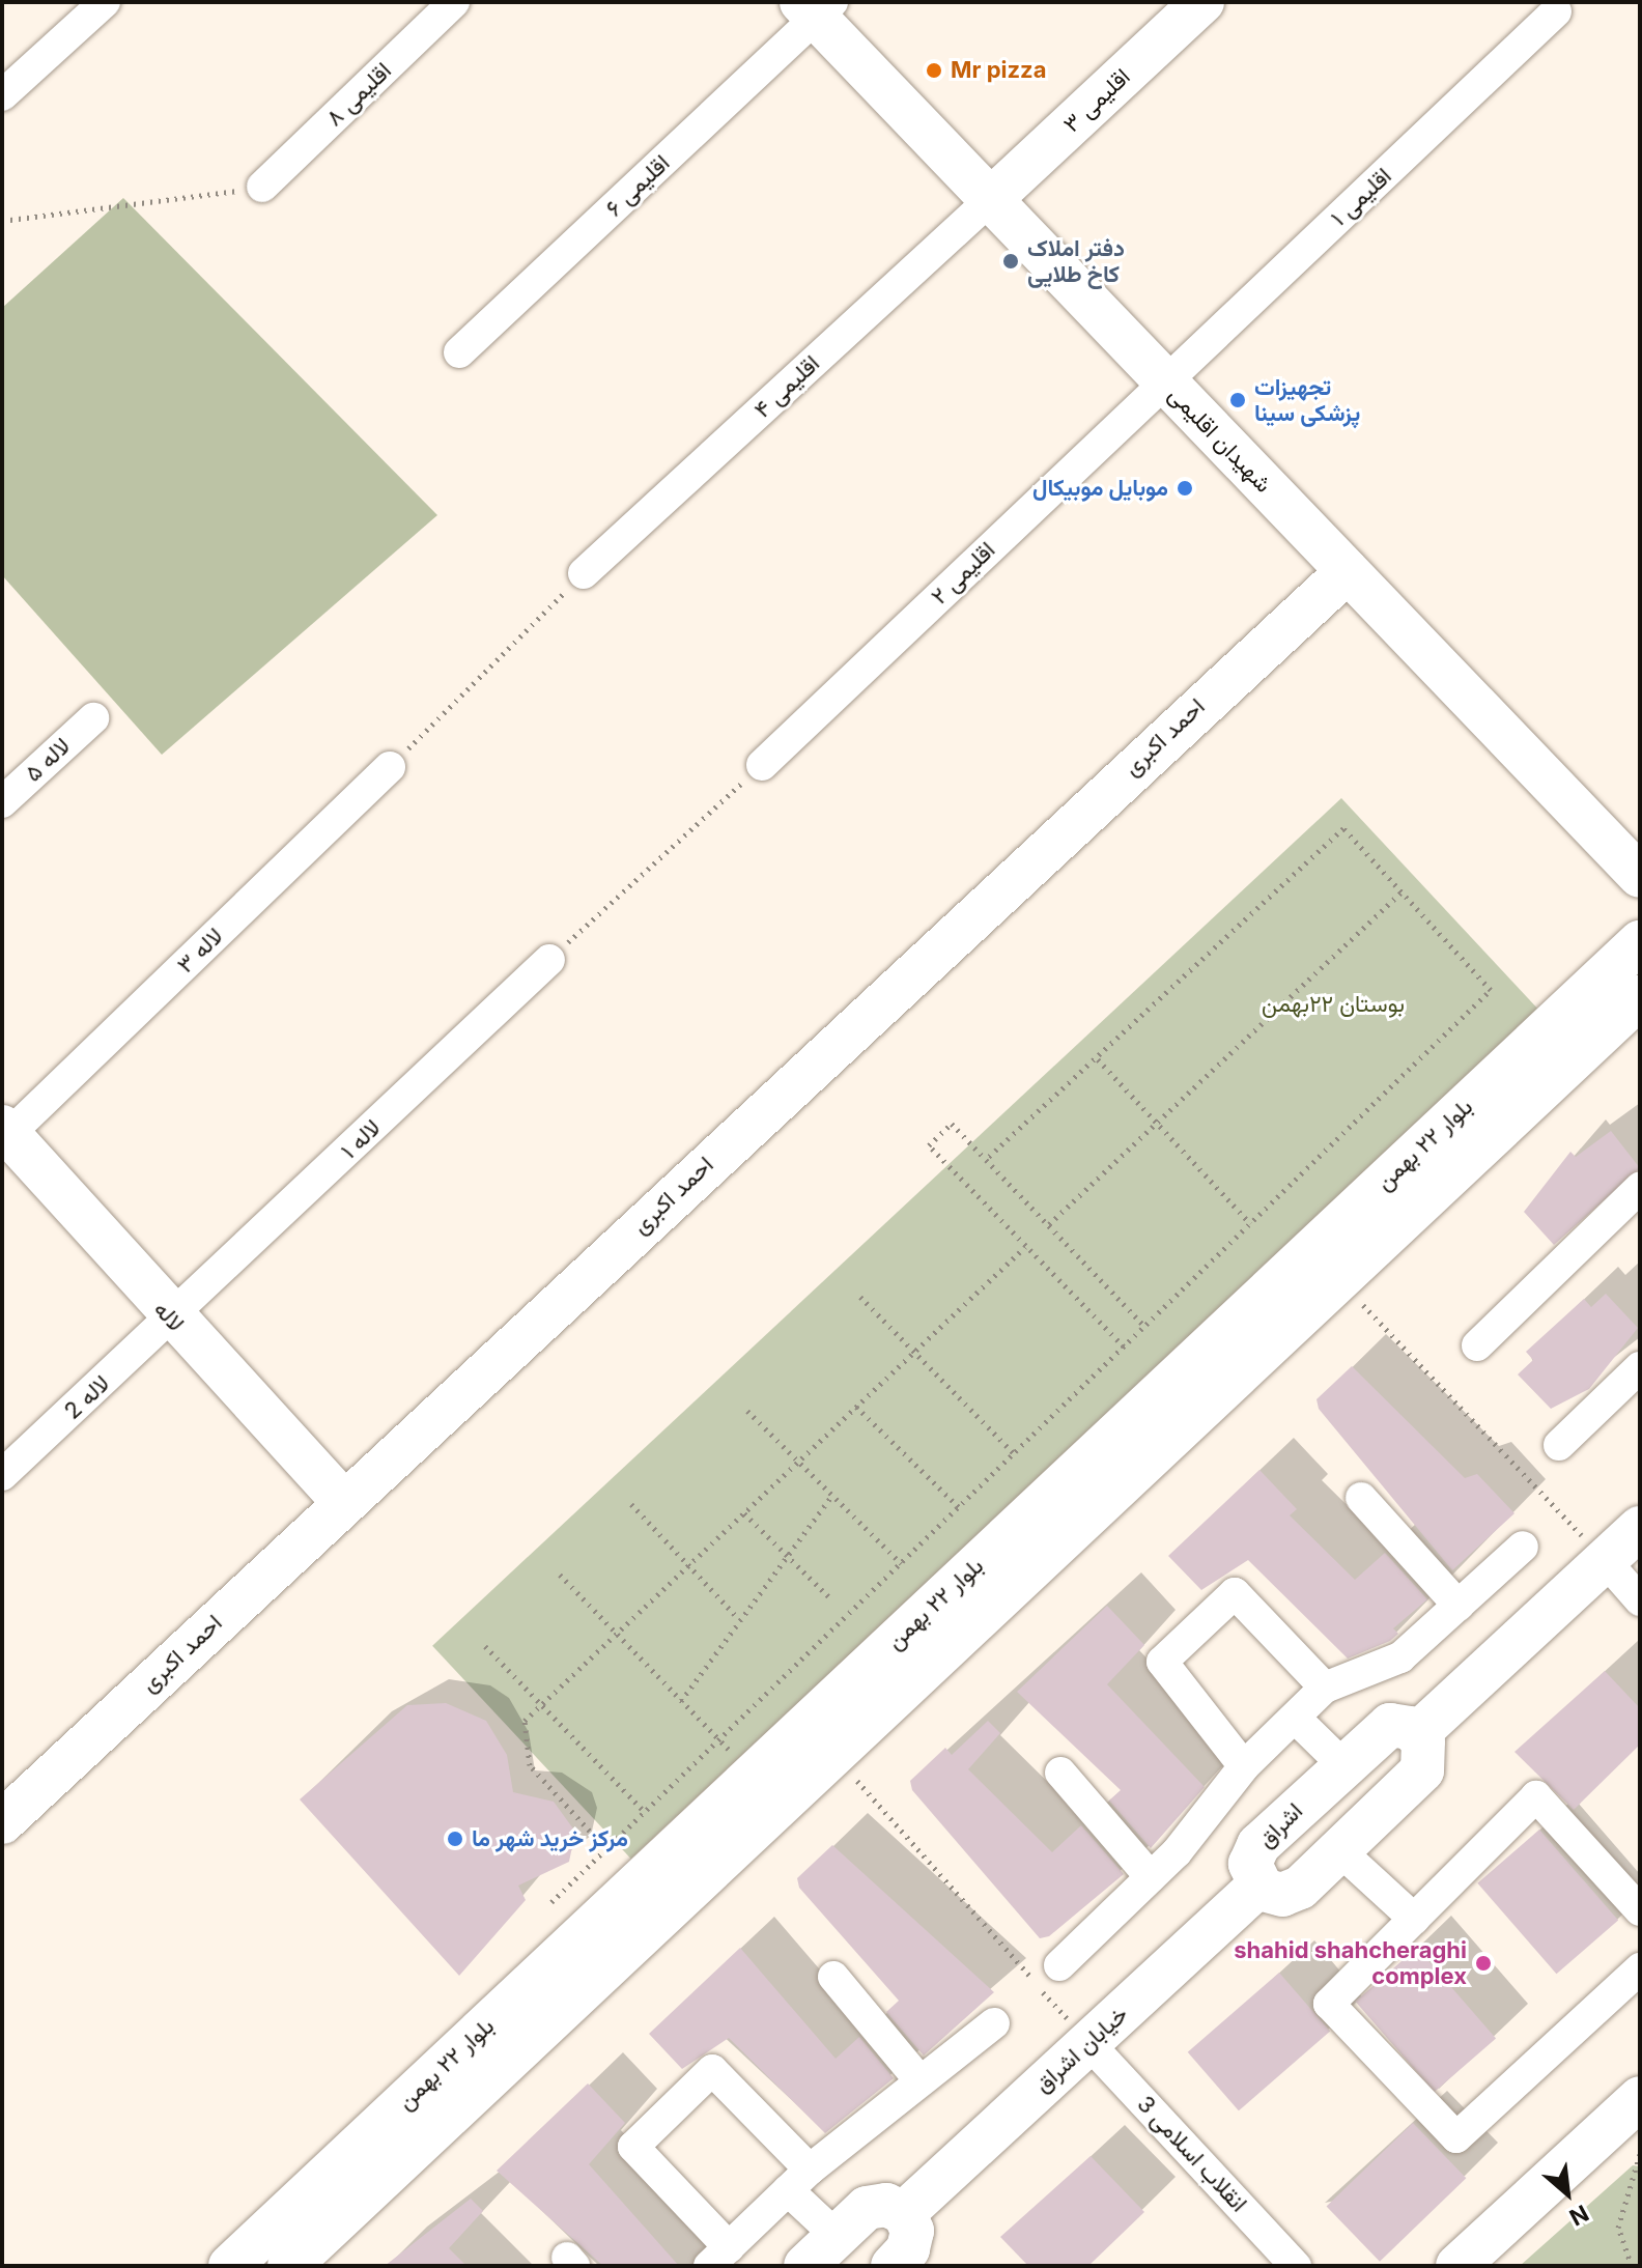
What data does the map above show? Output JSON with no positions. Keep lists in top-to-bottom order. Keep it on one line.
{"streets":{"street":["اقلیمی ۸","اقلیمی ۳","اقلیمی ۶","اقلیمی ۱","اقلیمی ۴","شهیدان اقلیمی","اقلیمی ۲","احمد اکبری","لاله ۵","لاله ۳","لاله ۱","بلوار ۲۲ بهمن","لاله","لاله 2","اشراق","خیابان اشراق","انقلاب اسلامی 3"]},"crossings":[["اقلیمی ۳","اقلیمی ۴"],["اقلیمی ۳","شهیدان اقلیمی"],["اقلیمی ۶","شهیدان اقلیمی"],["اقلیمی ۱","شهیدان اقلیمی"],["اقلیمی ۱","اقلیمی ۲"],["اقلیمی ۴","شهیدان اقلیمی"],["شهیدان اقلیمی","اقلیمی ۲"],["شهیدان اقلیمی","احمد اکبری"],["احمد اکبری","لاله"],["لاله ۳","لاله"],["لاله ۱","لاله"],["لاله ۱","لاله 2"],["لاله","لاله 2"],["اشراق","خیابان اشراق"],["خیابان اشراق","انقلاب اسلامی 3"]],"parks":["بوستان ۲۲بهمن"],"places":["Mr pizza","دفتر املاک کاخ طلایی","تجهیزات پزشکی سینا","موبایل موبیکال","مرکز خرید شهر ما","shahid shahcheraghi complex"],"north":"bottom right"}
